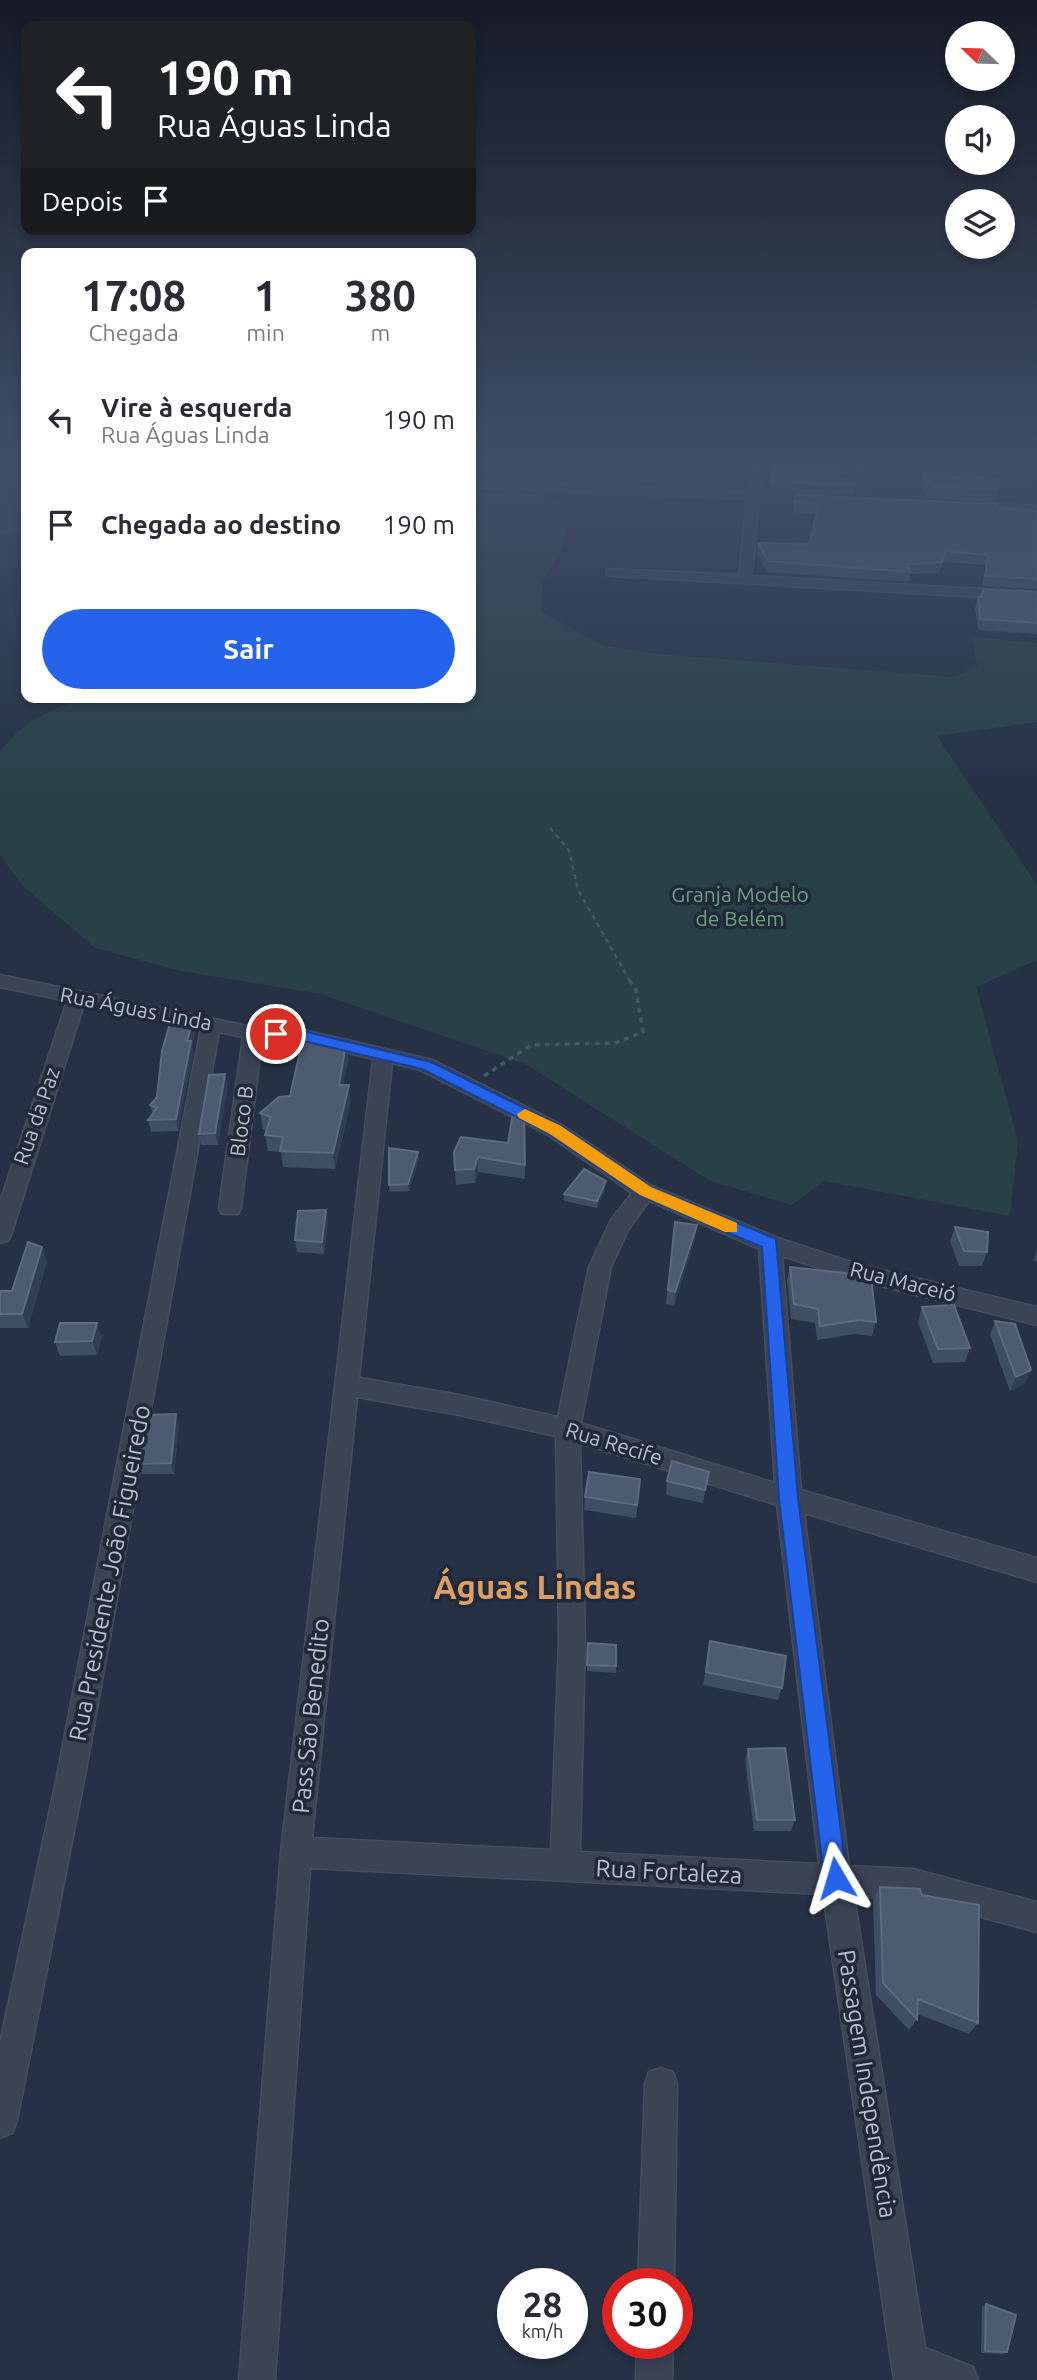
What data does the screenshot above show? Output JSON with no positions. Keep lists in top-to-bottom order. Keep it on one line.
{"streets":{"street":["Rua Águas Linda","Rua da Paz","Bloco B","Rua Maceió","Rua Recife","Rua Presidente João Figueiredo","Pass São Benedito","Rua Fortaleza","Passagem Independência"]},"crossings":[["Rua Águas Linda","Rua da Paz"],["Rua Águas Linda","Bloco B"],["Rua Águas Linda","Rua Maceió"],["Rua Águas Linda","Rua Presidente João Figueiredo"],["Rua Águas Linda","Pass São Benedito"],["Rua Águas Linda","Passagem Independência"],["Rua Maceió","Passagem Independência"],["Rua Recife","Pass São Benedito"],["Rua Recife","Passagem Independência"],["Pass São Benedito","Rua Fortaleza"],["Rua Fortaleza","Passagem Independência"]],"districts":["Águas Lindas"],"parks":["Granja Modelo de Belém"],"north":"top left","page":{"turn":["190 m","Rua Águas Linda"],"then":"Depois","eta":["17:08","Chegada","1","min","380","m"],"list":[{"name":"Vire à esquerda","note":"Rua Águas Linda","value":"190 m"},{"name":"Chegada ao destino","value":"190 m"}],"buttons":"Sair","speed":"28 km/h","limit":"30"}}
